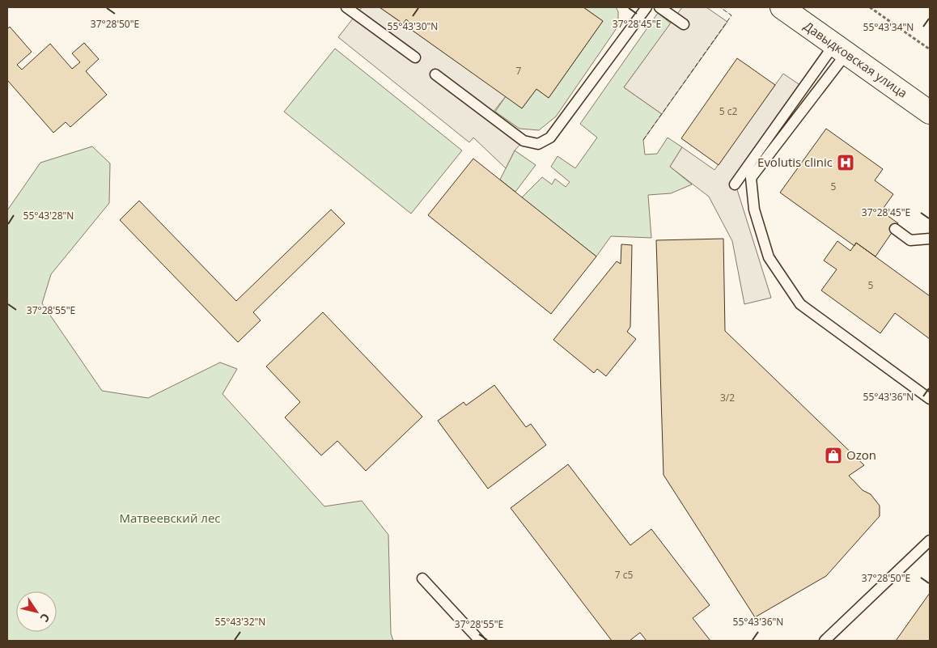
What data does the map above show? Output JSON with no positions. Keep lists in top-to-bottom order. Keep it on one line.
{"streets":{"street":["Давыдковская улица"]},"parks":["Матвеевский лес"],"places":{"hospital":["Evolutis clinic"],"shop":["Ozon"]},"house_numbers":["7","5 с2","5","5","3/2","7 с5"],"north":"bottom right","coordinates":["37°28'50\"E","37°28'45\"E","55°43'30\"N","55°43'34\"N","55°43'28\"N","37°28'55\"E","55°43'36\"N","55°43'32\"N"]}
